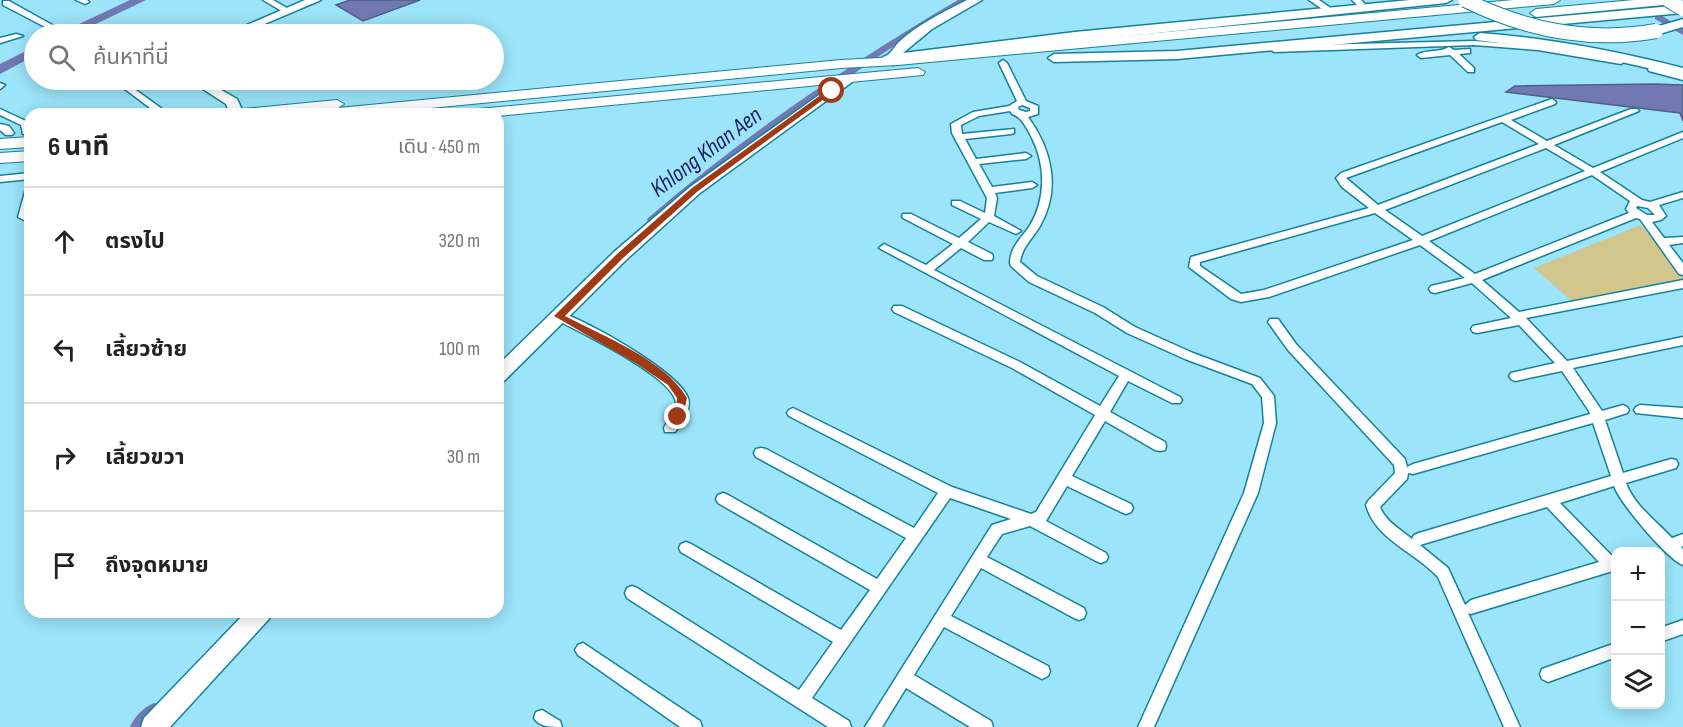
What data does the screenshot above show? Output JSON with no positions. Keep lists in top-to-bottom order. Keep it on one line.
{"water":["Khlong Khan Aen"],"page":{"search":"ค้นหาที่นี่","heading":["6 นาที","เดิน · 450 m"],"list":[["ตรงไป","320 m"],["เลี้ยวซ้าย","100 m"],["เลี้ยวขวา","30 m"],"ถึงจุดหมาย"],"map_buttons":["+","−"]}}
